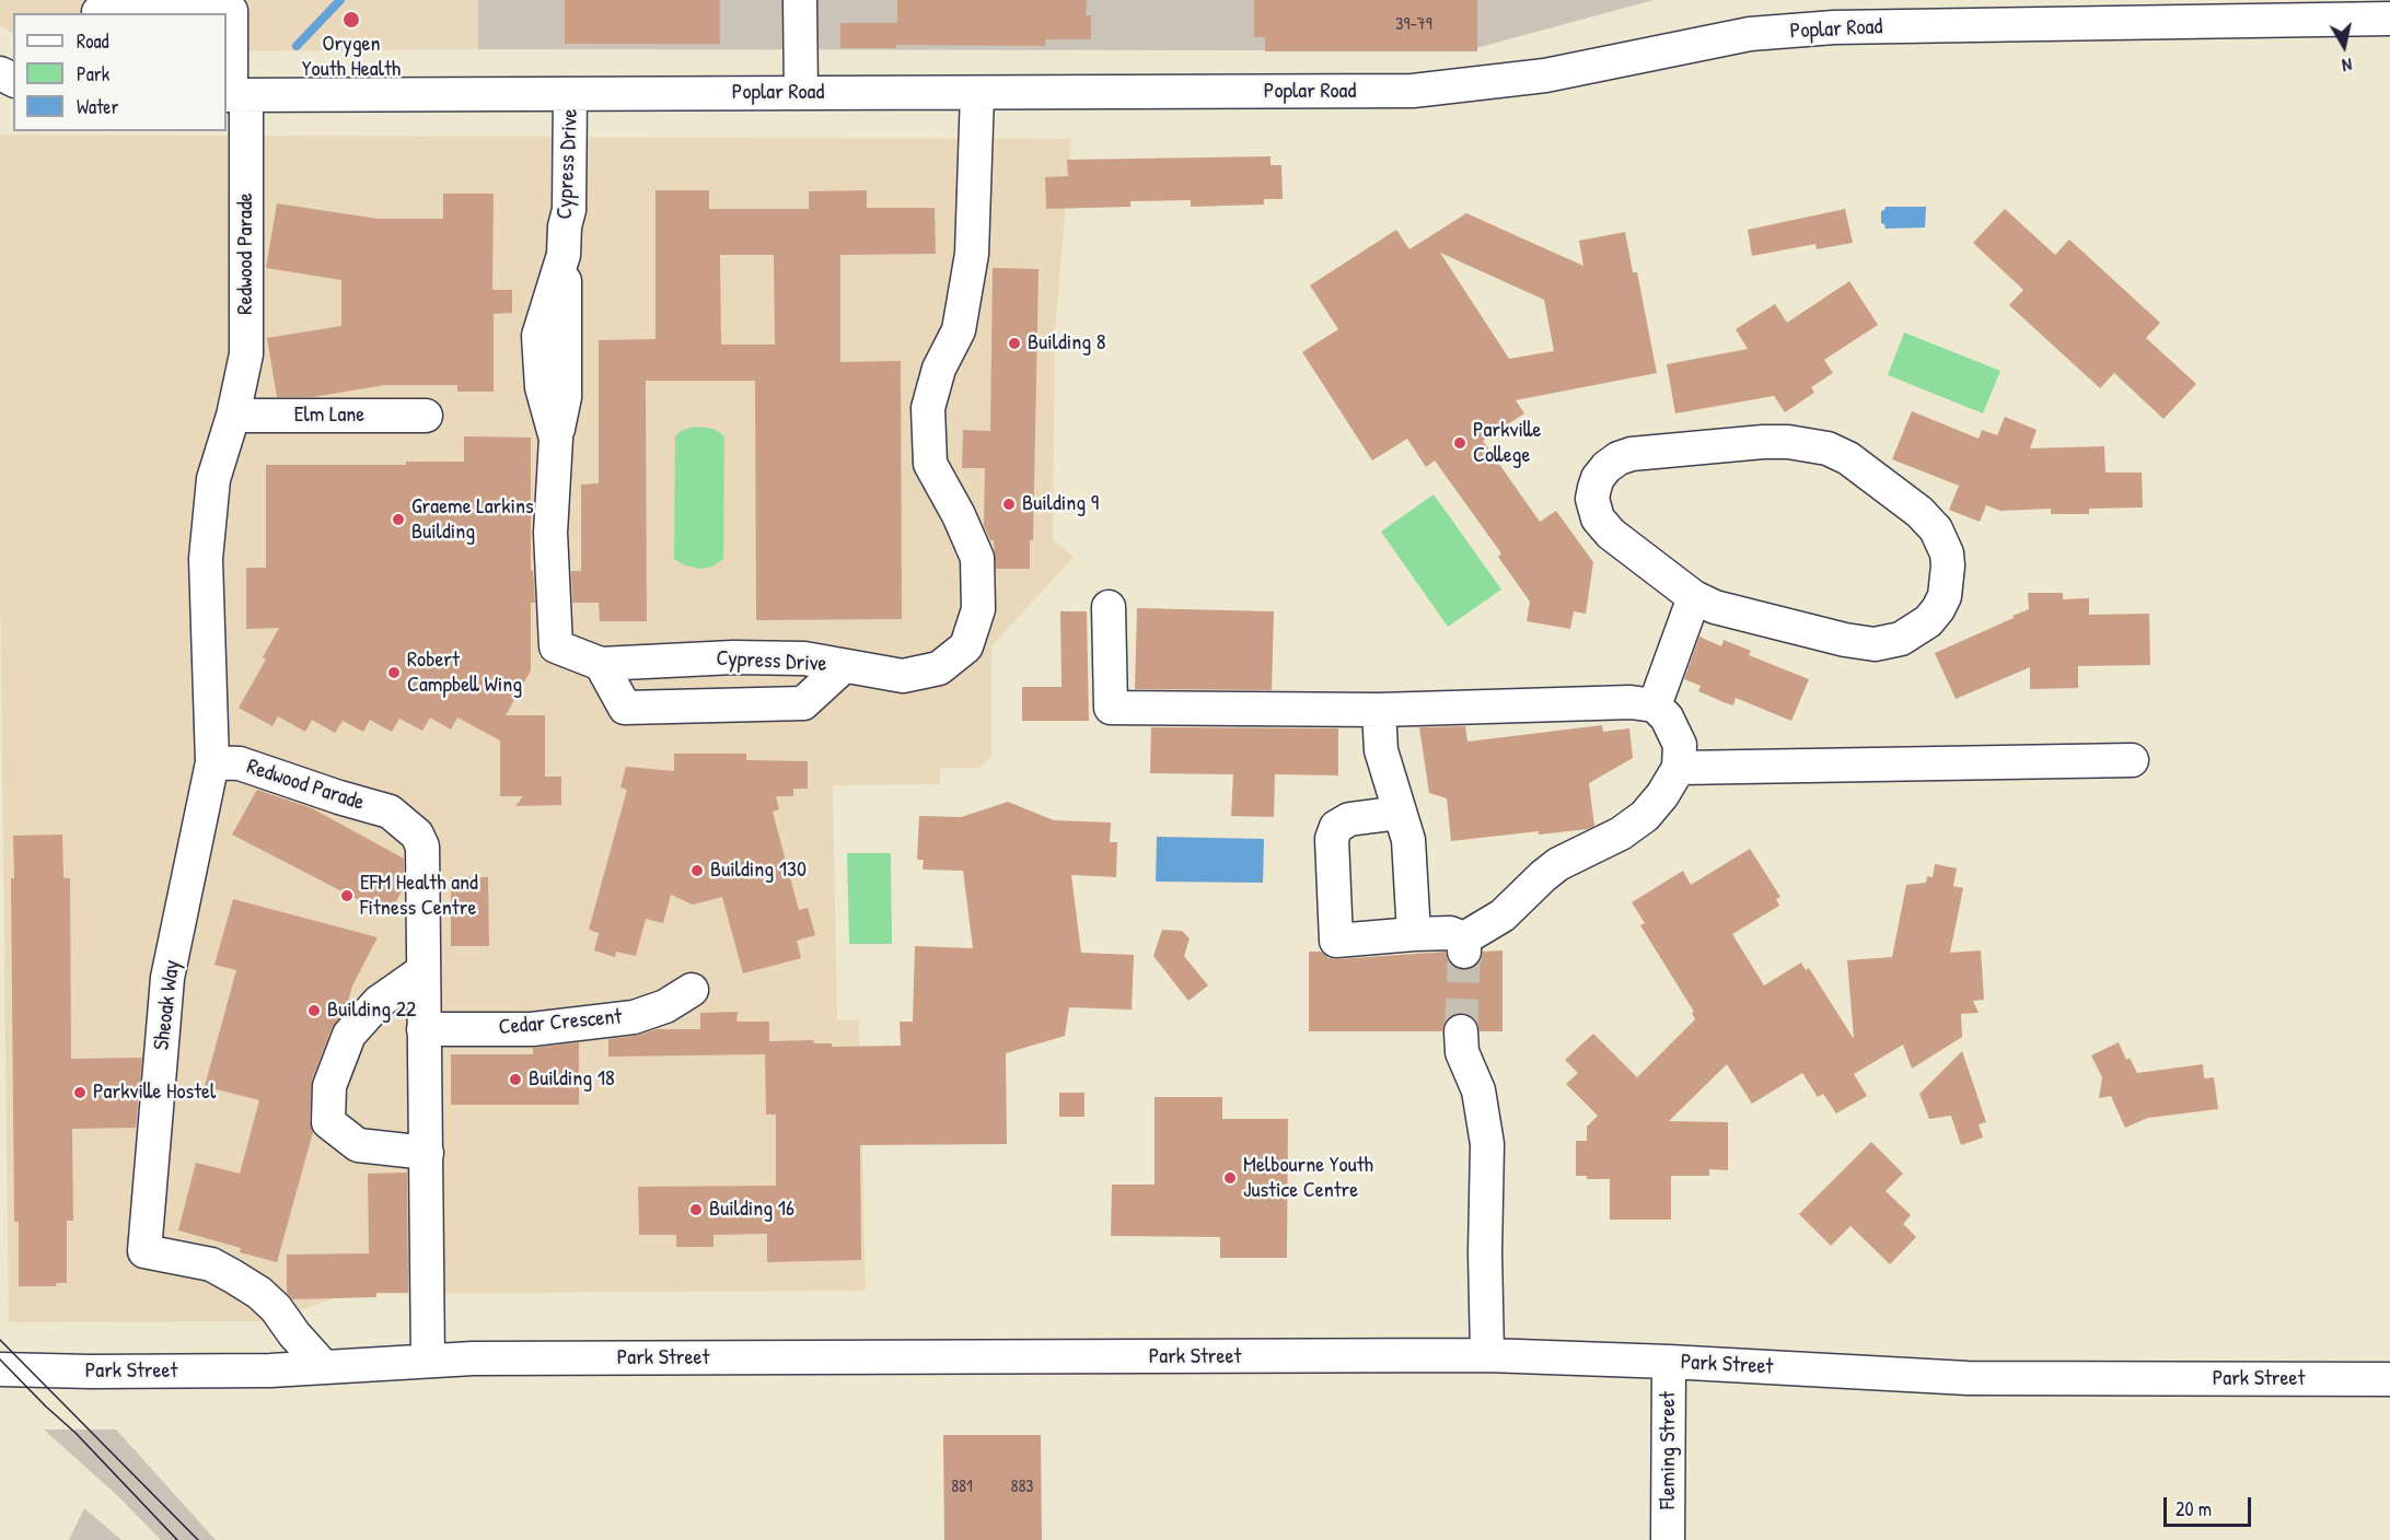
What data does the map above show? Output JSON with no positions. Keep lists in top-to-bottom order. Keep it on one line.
{"streets":{"street":["Poplar Road","Cypress Drive","Redwood Parade","Elm Lane","Sheoak Way","Cedar Crescent","Park Street","Fleming Street"]},"crossings":[["Poplar Road","Cypress Drive"],["Poplar Road","Redwood Parade"],["Redwood Parade","Elm Lane"],["Redwood Parade","Sheoak Way"],["Redwood Parade","Cedar Crescent"],["Redwood Parade","Park Street"],["Sheoak Way","Park Street"],["Park Street","Fleming Street"]],"places":["Orygen Youth Health","Building 8","Parkville College","Building 9","Graeme Larkins Building","Robert Campbell Wing","Building 130","EFM Health and Fitness Centre","Building 22","Building 18","Parkville Hostel","Melbourne Youth Justice Centre","Building 16"],"house_numbers":["39-79","881","883"],"legend":["Road","Park","Water"],"scale_bar":"20 m","north":"bottom"}
